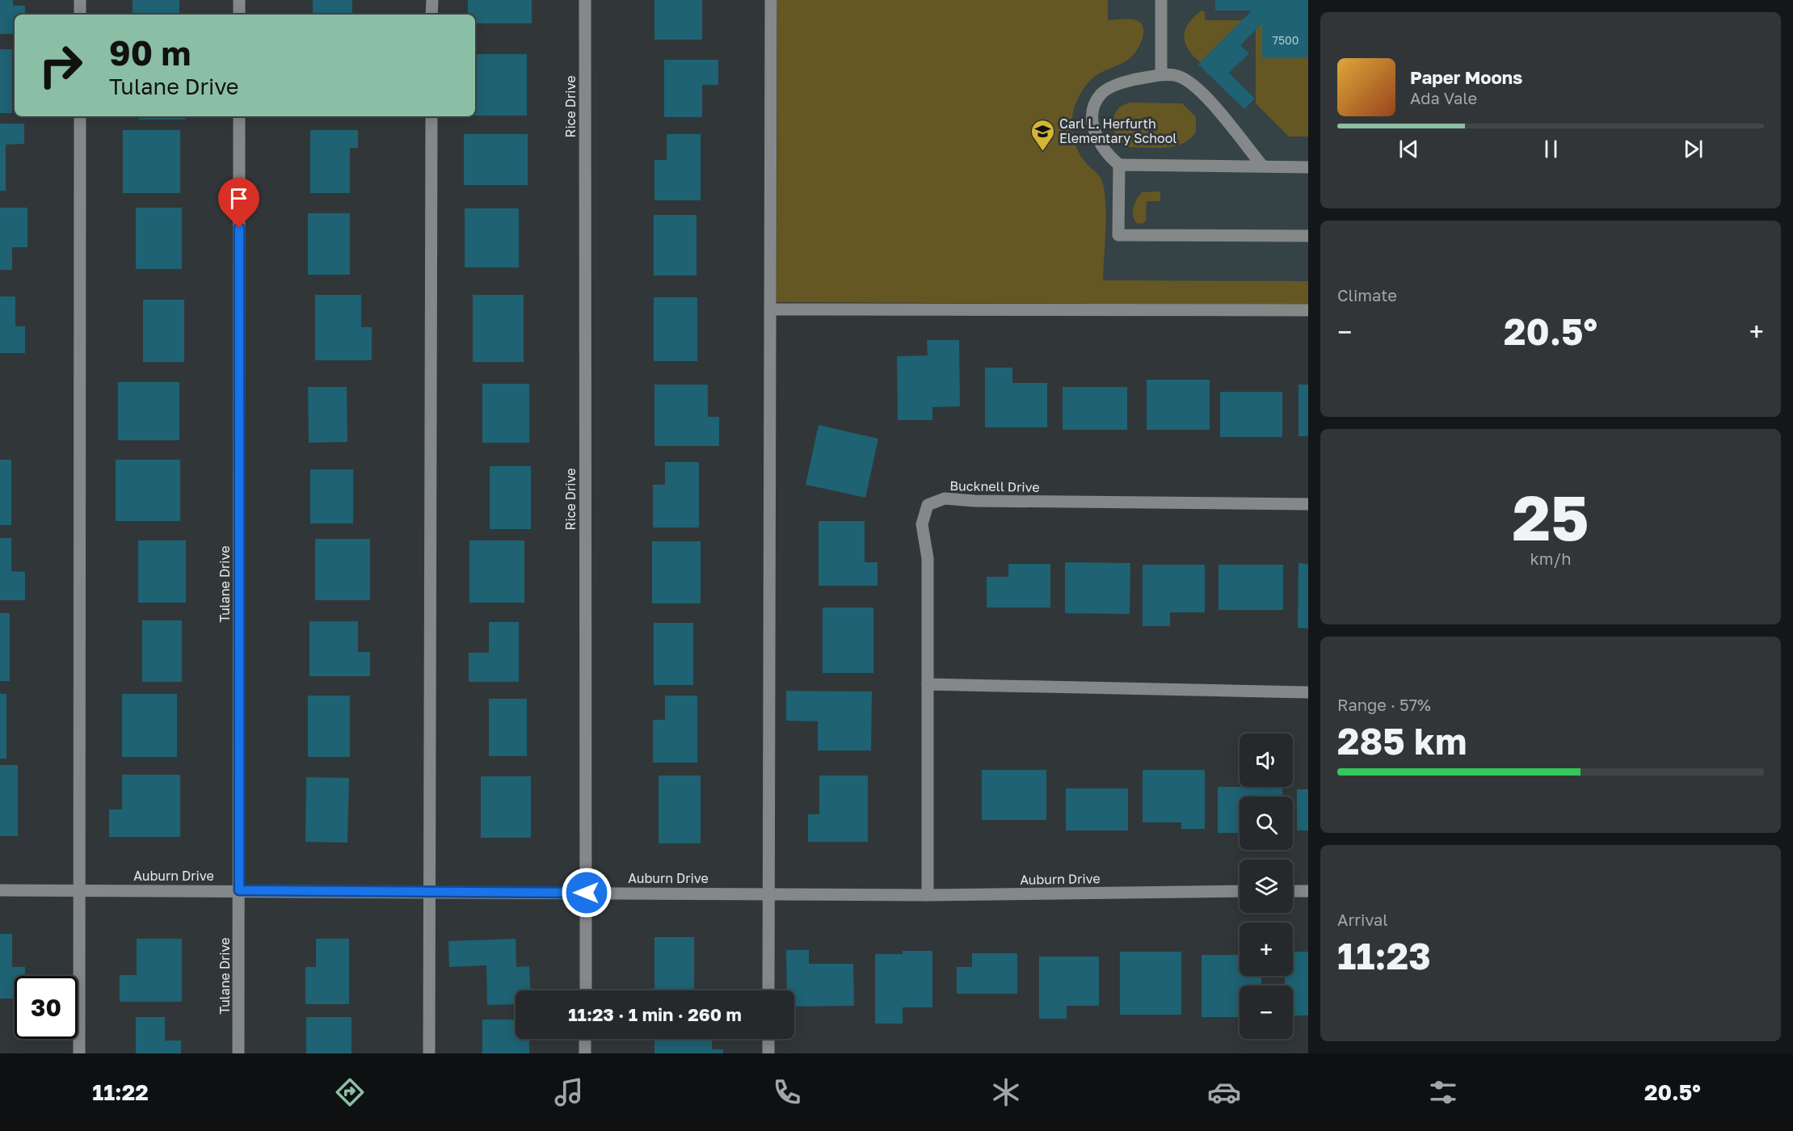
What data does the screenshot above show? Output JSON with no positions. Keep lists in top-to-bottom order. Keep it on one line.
{"streets":{"street":["Rice Drive","Bucknell Drive","Tulane Drive","Auburn Drive"]},"crossings":[["Rice Drive","Auburn Drive"],["Bucknell Drive","Auburn Drive"],["Tulane Drive","Auburn Drive"]],"places":{"school or university":["Carl L. Herfurth Elementary School"]},"house_numbers":["7500"],"page":{"turn":["90 m","Tulane Drive"],"song":["Paper Moons","Ada Vale"],"tile":["Climate",["25","km/h"],["Range · 57%","285 km"],["Arrival","11:23"]],"heat":["−","20.5°","+"],"map_buttons":["+","−"],"limit":"30","trip":"11:23 · 1 min · 260 m","tabs":["11:22","20.5°"]}}
